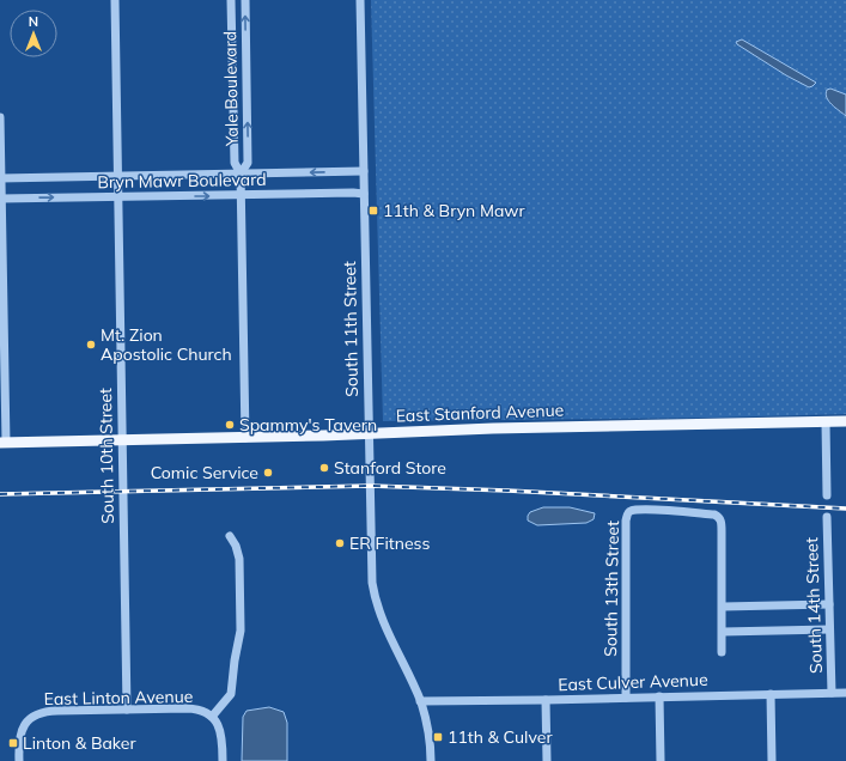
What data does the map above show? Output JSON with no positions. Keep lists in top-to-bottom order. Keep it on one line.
{"streets":{"main road":["East Stanford Avenue"],"street":["Yale Boulevard","Bryn Mawr Boulevard","South 11th Street","South 10th Street","South 13th Street","South 14th Street","East Culver Avenue","East Linton Avenue"]},"crossings":[["Yale Boulevard","Bryn Mawr Boulevard"],["Yale Boulevard","East Stanford Avenue"],["Bryn Mawr Boulevard","South 11th Street"],["Bryn Mawr Boulevard","South 10th Street"],["South 11th Street","East Stanford Avenue"],["South 11th Street","East Culver Avenue"],["East Stanford Avenue","South 10th Street"],["South 10th Street","East Linton Avenue"],["South 13th Street","East Culver Avenue"],["South 14th Street","East Culver Avenue"]],"places":{"transit":["11th & Bryn Mawr","11th & Culver","Linton & Baker"],"other":["Mt. Zion Apostolic Church","Spammy's Tavern","Stanford Store","Comic Service","ER Fitness"]},"north":"top"}
